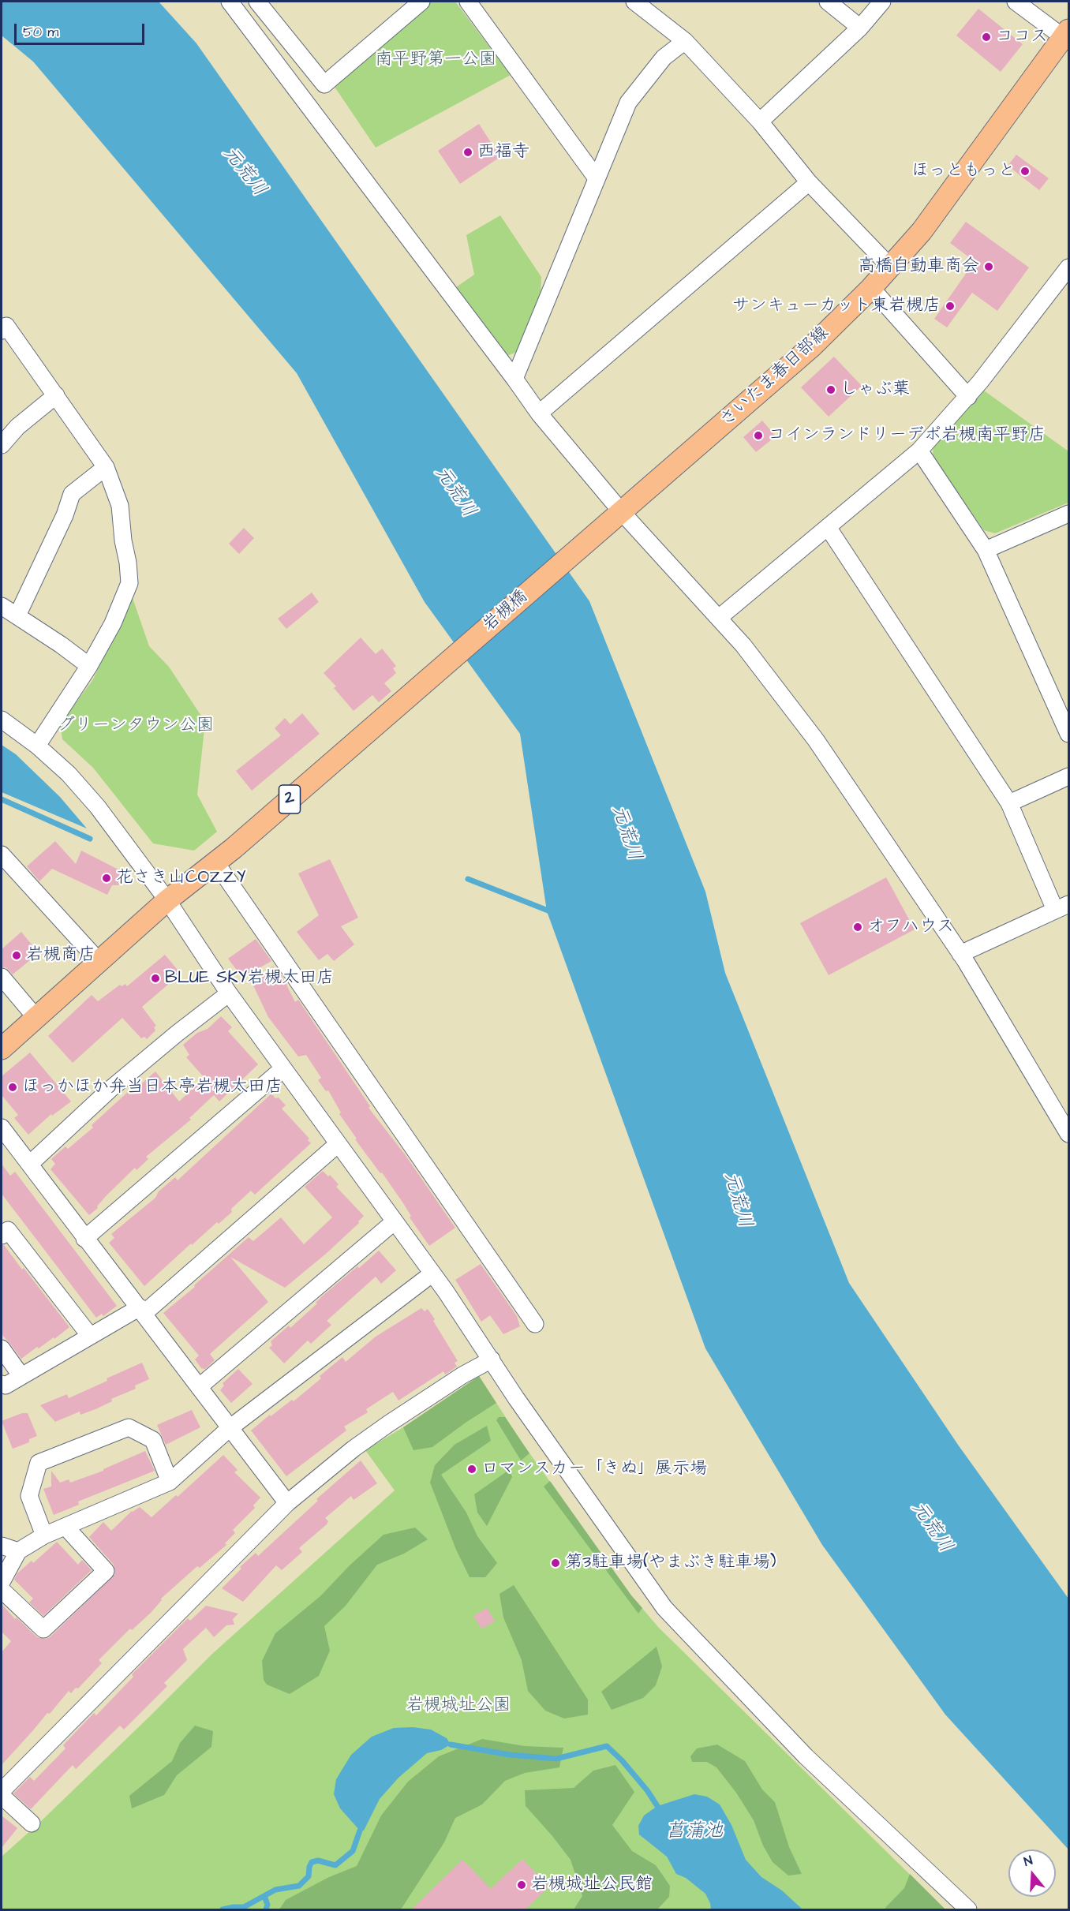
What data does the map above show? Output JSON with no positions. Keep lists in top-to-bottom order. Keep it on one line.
{"streets":{"main road":["さいたま春日部線","岩槻橋","2"]},"crossings":[["さいたま春日部線","岩槻橋"],["岩槻橋","2"]],"water":["元荒川","菖蒲池"],"parks":["南平野第一公園","グリーンタウン公園","岩槻城址公園"],"places":["ココス","西福寺","ほっともっと","高橋自動車商会","サンキューカット東岩槻店","しゃぶ葉","コインランドリーデポ岩槻南平野店","花さき山COZZY","オフハウス","岩槻商店","BLUE SKY岩槻太田店","ほっかほか弁当日本亭岩槻太田店","ロマンスカー「きぬ」展示場","第3駐車場(やまぶき駐車場)","岩槻城址公民館"],"scale_bar":"50 m","north":"top"}
